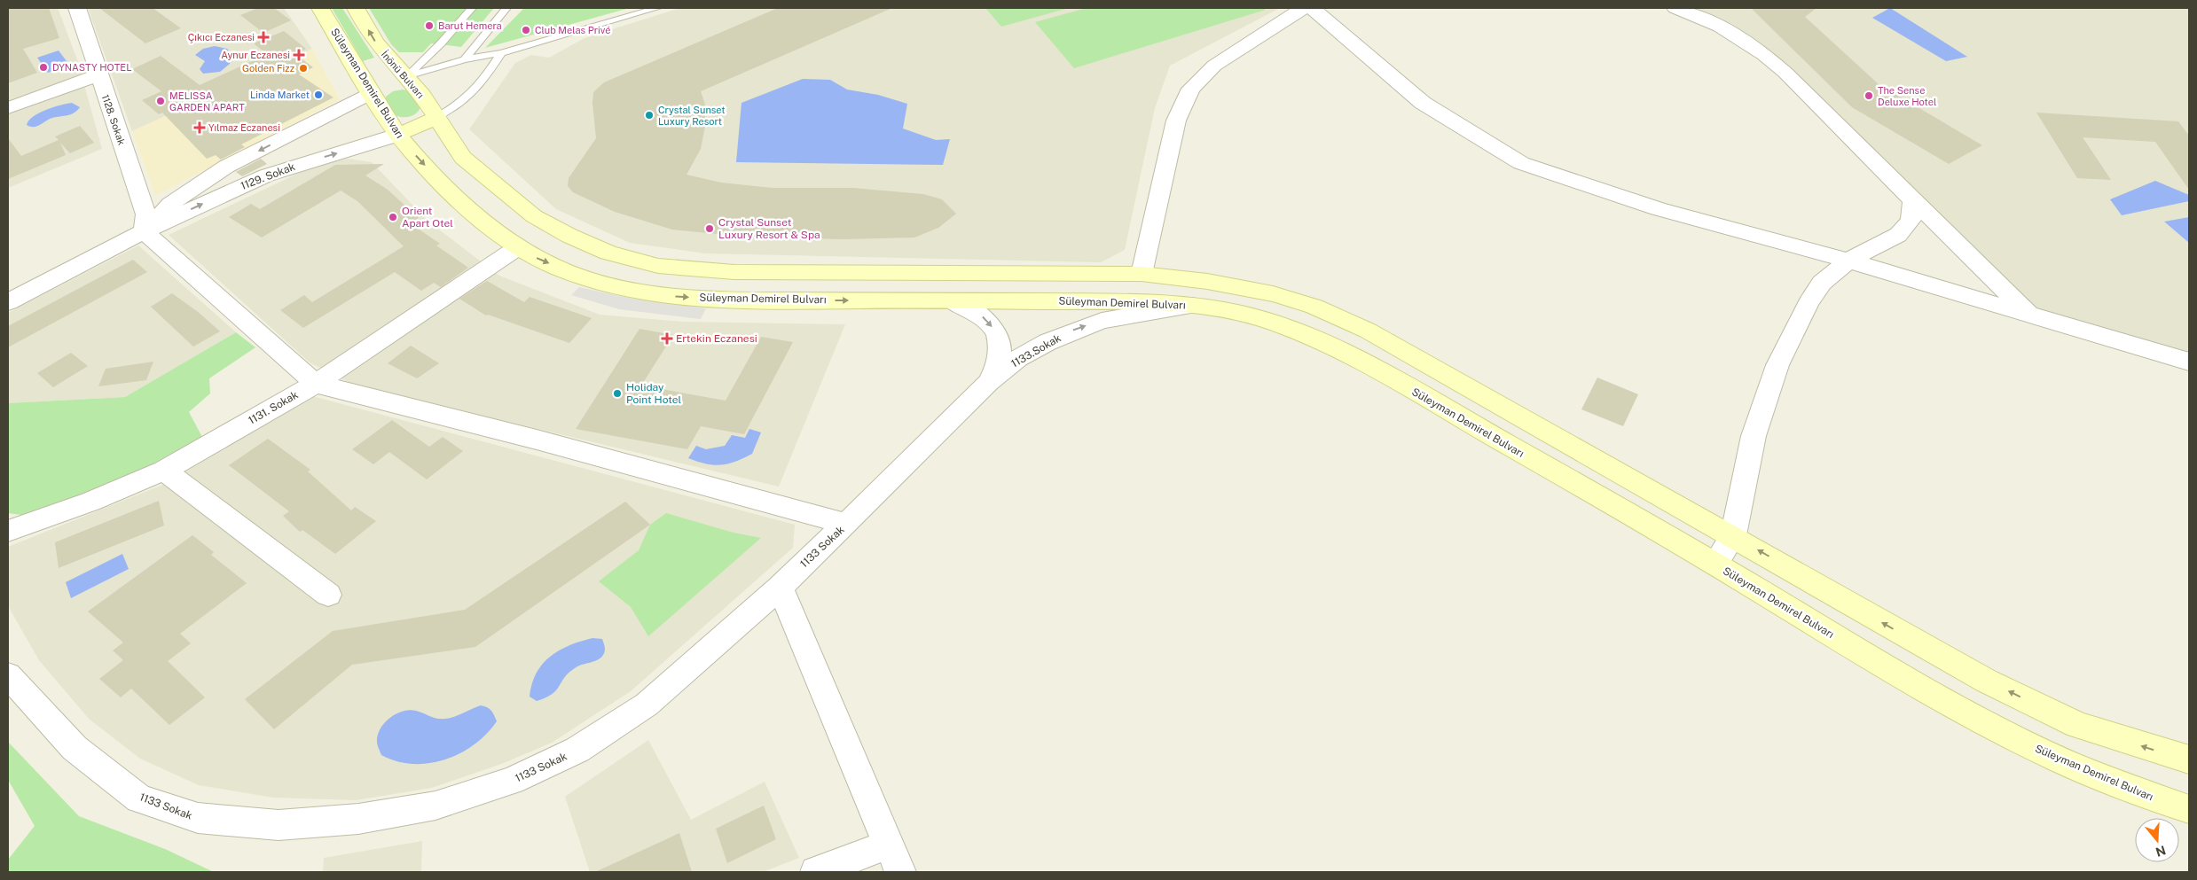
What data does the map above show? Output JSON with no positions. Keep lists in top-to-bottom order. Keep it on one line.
{"streets":{"main road":["İnönü Bulvarı","Süleyman Demirel Bulvarı"],"street":["1128. Sokak","1129. Sokak","1133.Sokak","1131. Sokak","1133 Sokak"]},"crossings":[["İnönü Bulvarı","Süleyman Demirel Bulvarı"],["İnönü Bulvarı","1129. Sokak"],["Süleyman Demirel Bulvarı","1129. Sokak"],["Süleyman Demirel Bulvarı","1133.Sokak"],["Süleyman Demirel Bulvarı","1131. Sokak"],["1128. Sokak","1129. Sokak"],["1133.Sokak","1133 Sokak"]],"one_way":["İnönü Bulvarı"],"places":{"other":["Barut Hemera","Club Melas Privé","DYNASTY HOTEL","Golden Fizz","Linda Market","The Sense Deluxe Hotel","MELISSA GARDEN APART","Crystal Sunset Luxury Resort","Orient Apart Otel","Crystal Sunset Luxury Resort & Spa","Holiday Point Hotel"],"health":["Çıkıcı Eczanesi","Aynur Eczanesi","Yılmaz Eczanesi","Ertekin Eczanesi"]},"north":"bottom"}
